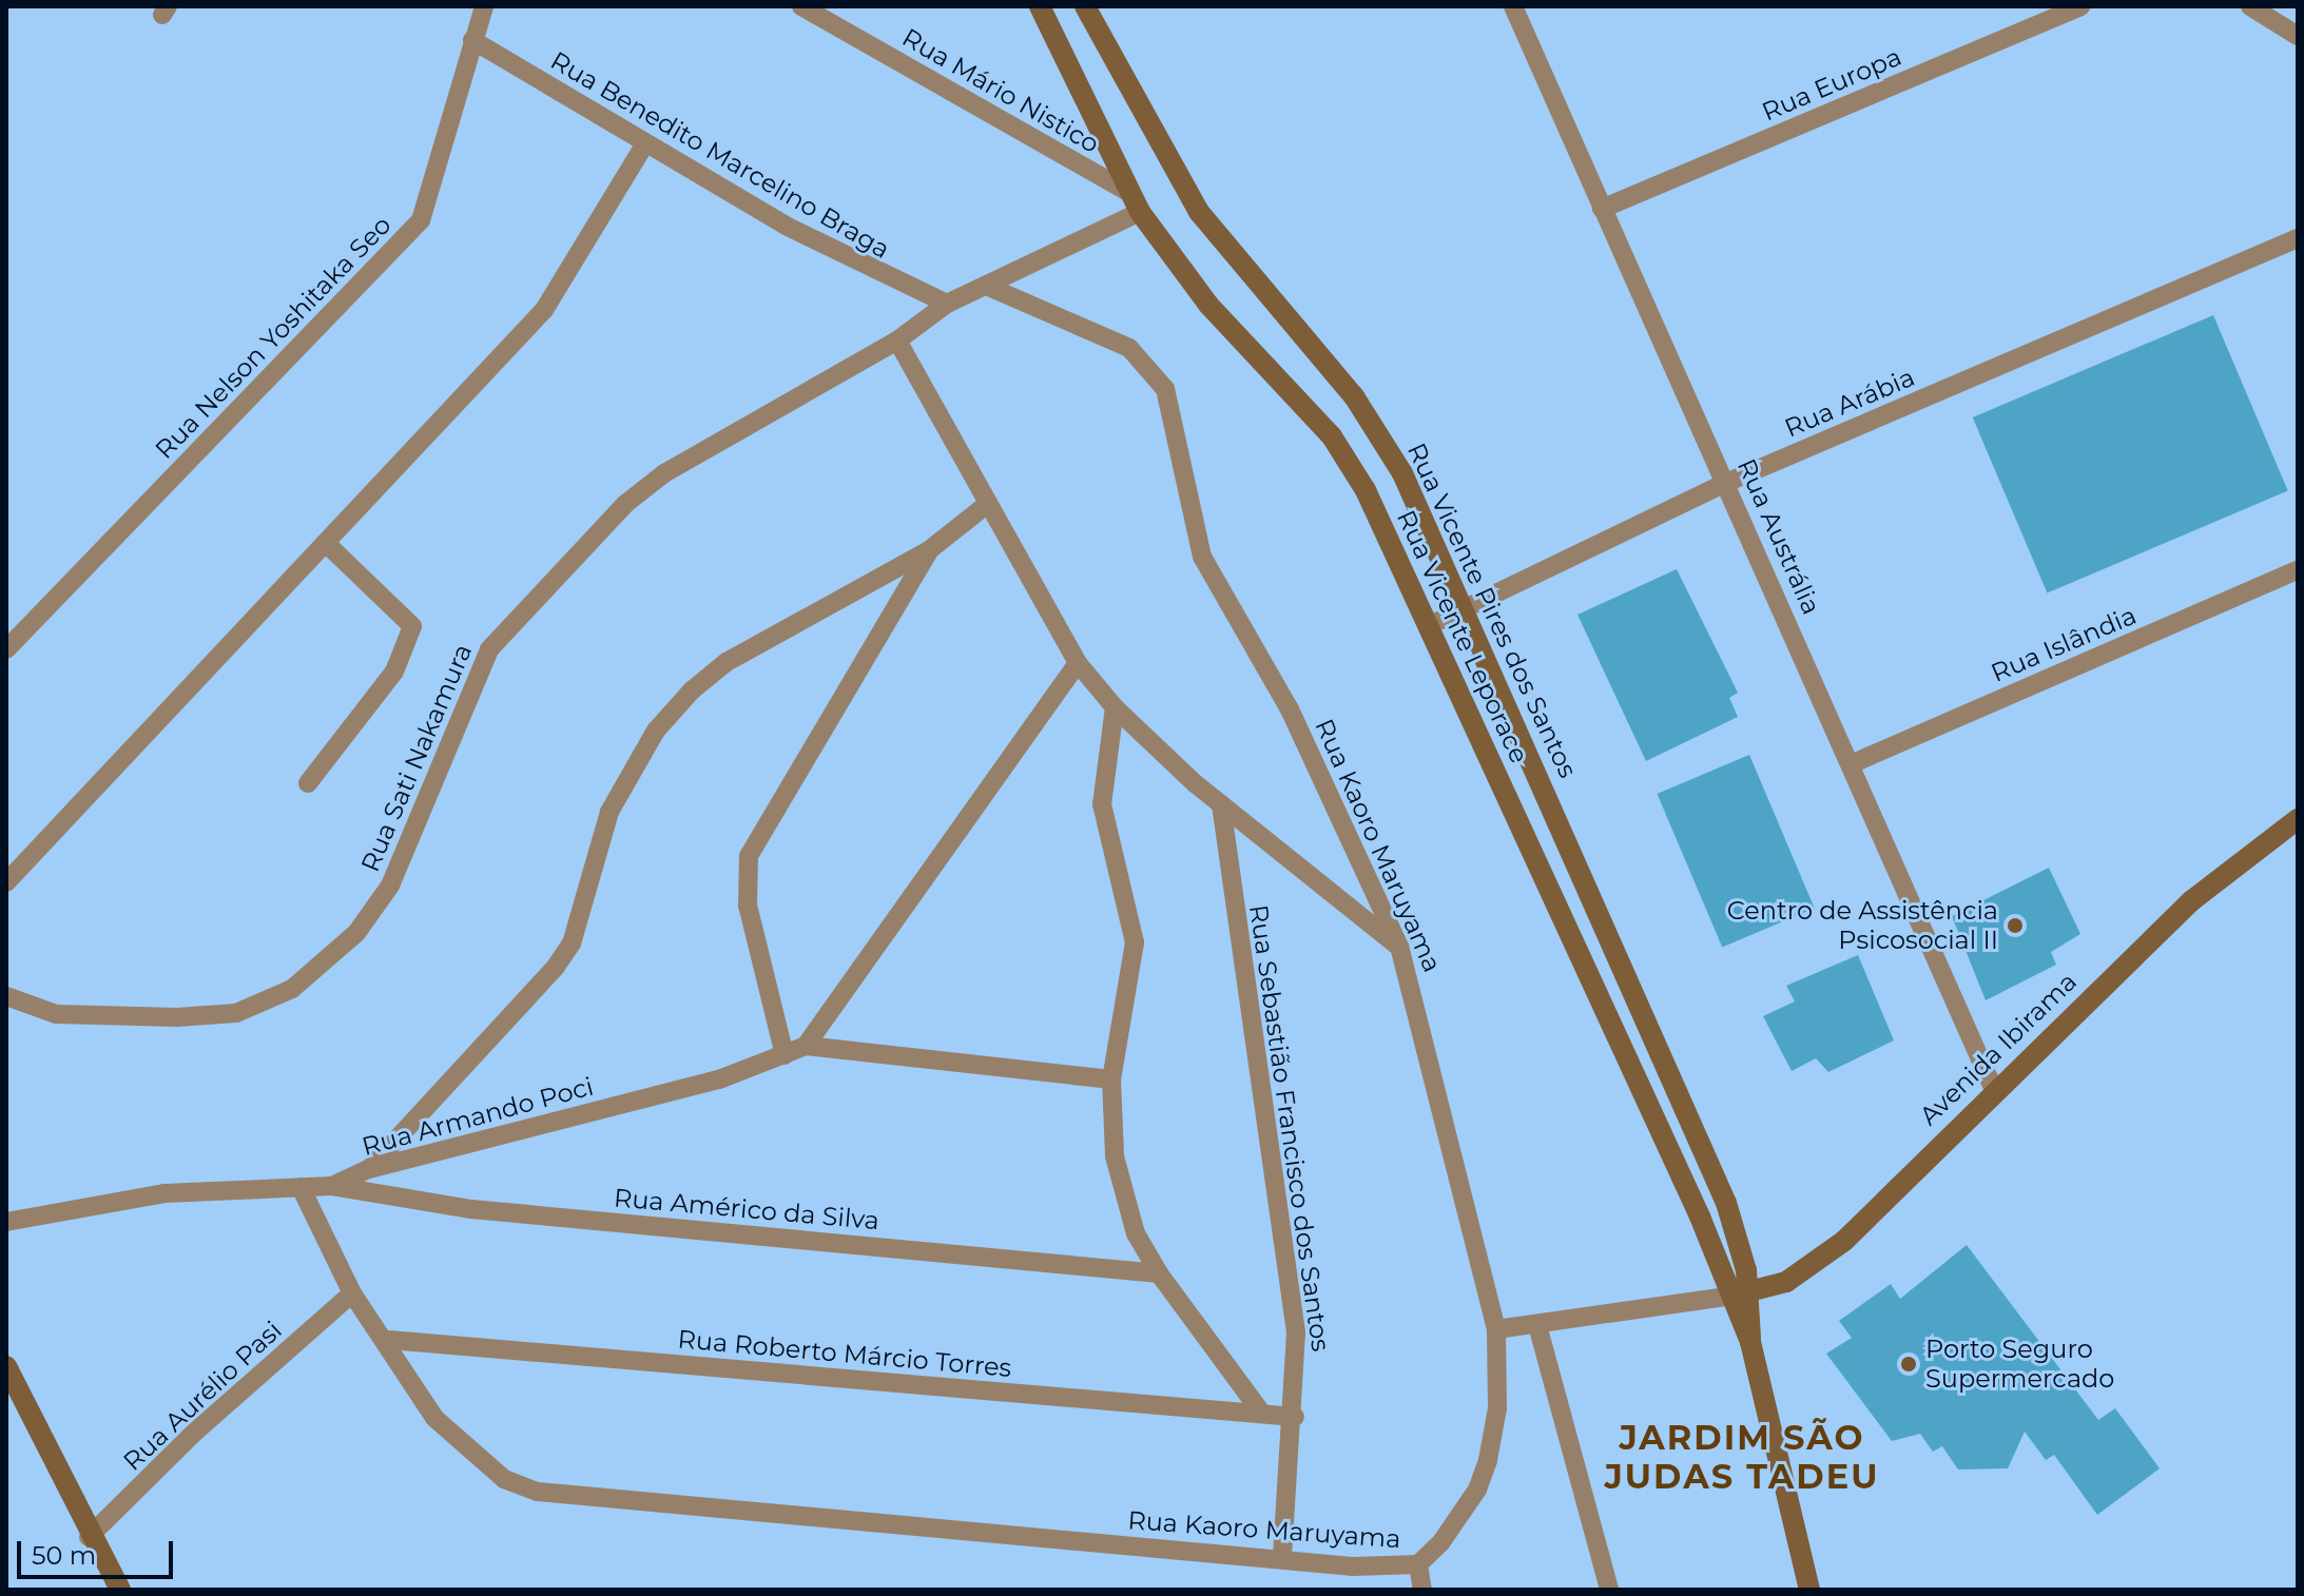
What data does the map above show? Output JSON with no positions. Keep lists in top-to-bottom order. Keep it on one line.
{"streets":{"main road":["Rua Vicente Pires dos Santos","Rua Vicente Leporace","Avenida Ibirama"],"street":["Rua Europa","Rua Mário Nistico","Rua Benedito Marcelino Braga","Rua Nelson Yoshitaka Seo","Rua Arábia","Rua Austrália","Rua Islândia","Rua Sati Nakamura","Rua Kaoro Maruyama","Rua Armando Poci","Rua Sebastião Francisco dos Santos","Rua Américo da Silva","Rua Roberto Márcio Torres","Rua Aurélio Pasi"]},"crossings":[["Rua Europa","Rua Austrália"],["Rua Mário Nistico","Rua Vicente Leporace"],["Rua Mário Nistico","Rua Sati Nakamura"],["Rua Benedito Marcelino Braga","Rua Nelson Yoshitaka Seo"],["Rua Benedito Marcelino Braga","Rua Sati Nakamura"],["Rua Arábia","Rua Austrália"],["Rua Arábia","Rua Vicente Pires dos Santos"],["Rua Arábia","Rua Vicente Leporace"],["Rua Austrália","Rua Islândia"],["Rua Austrália","Avenida Ibirama"],["Rua Vicente Pires dos Santos","Rua Vicente Leporace"],["Rua Vicente Pires dos Santos","Avenida Ibirama"],["Rua Vicente Leporace","Rua Sati Nakamura"],["Rua Vicente Leporace","Avenida Ibirama"],["Rua Sati Nakamura","Rua Kaoro Maruyama"],["Rua Kaoro Maruyama","Rua Armando Poci"],["Rua Kaoro Maruyama","Rua Sebastião Francisco dos Santos"],["Rua Kaoro Maruyama","Rua Roberto Márcio Torres"],["Rua Kaoro Maruyama","Rua Aurélio Pasi"],["Rua Armando Poci","Rua Américo da Silva"],["Rua Sebastião Francisco dos Santos","Rua Roberto Márcio Torres"]],"districts":["JARDIM SÃO JUDAS TADEU"],"places":["Centro de Assistência Psicosocial II","Porto Seguro Supermercado"],"scale_bar":"50 m"}
